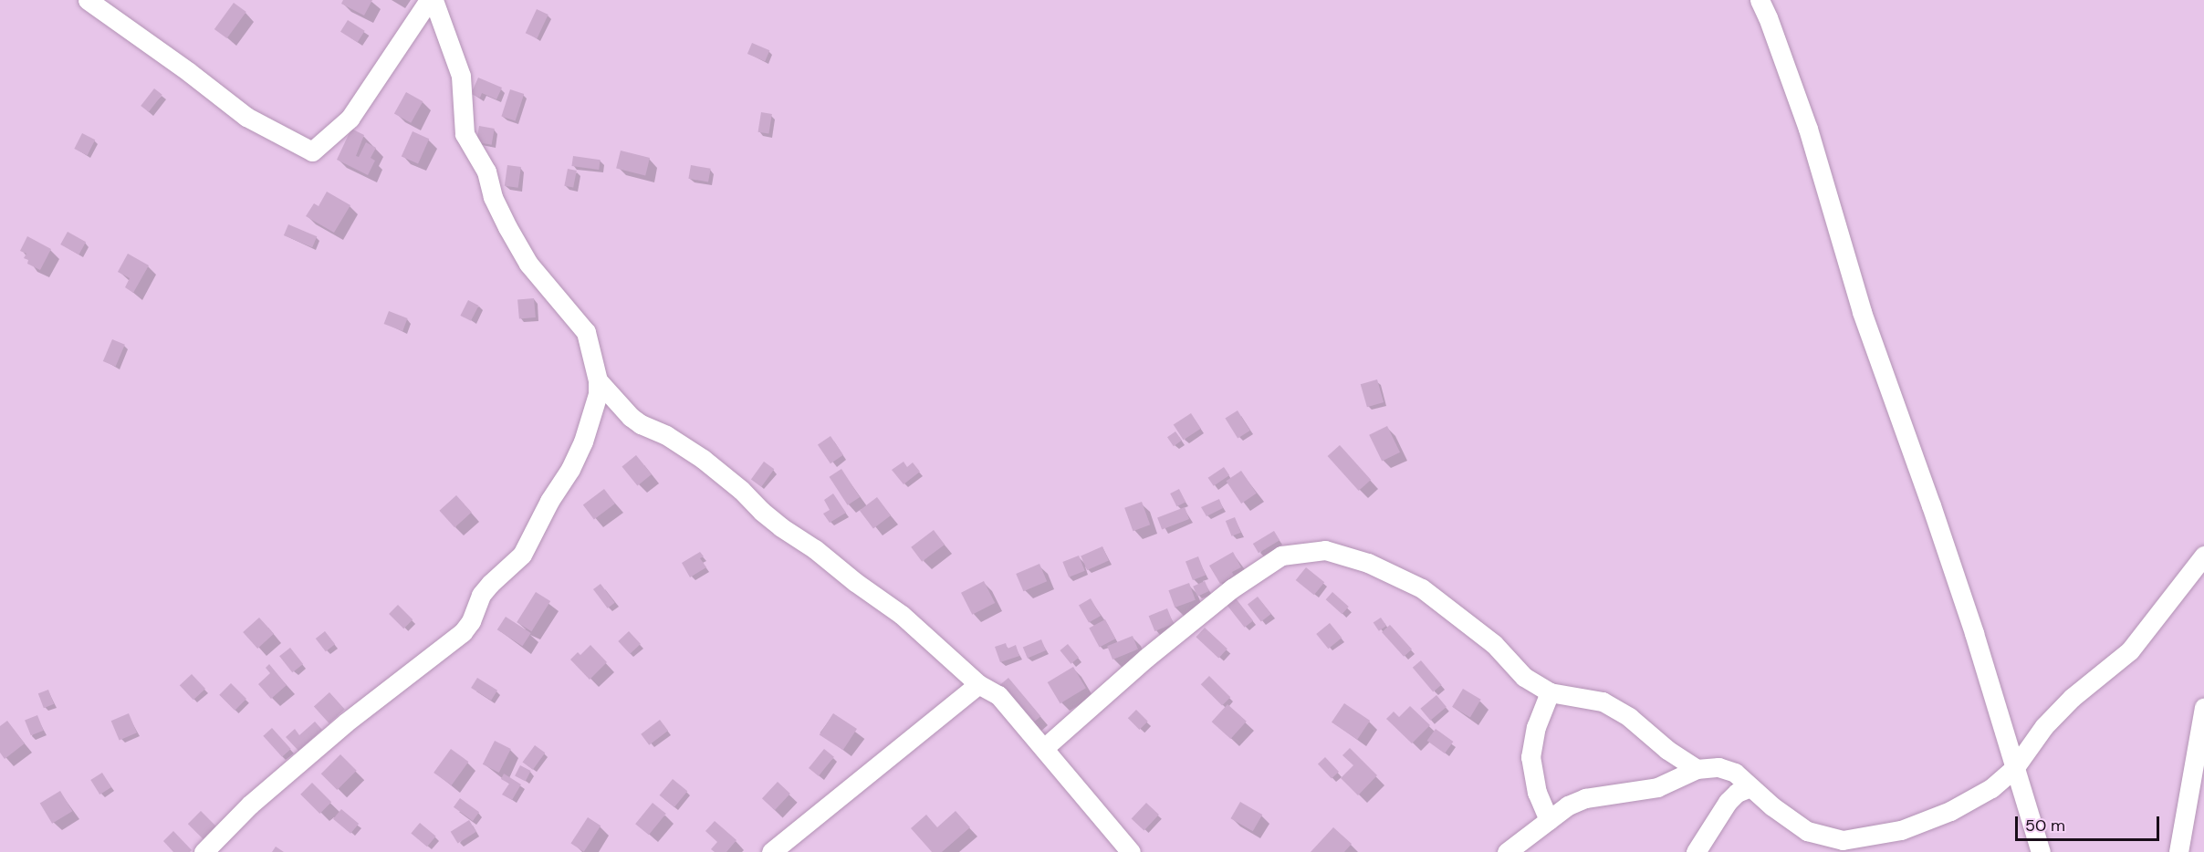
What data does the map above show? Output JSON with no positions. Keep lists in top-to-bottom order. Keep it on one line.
{"scale_bar":"50 m"}
